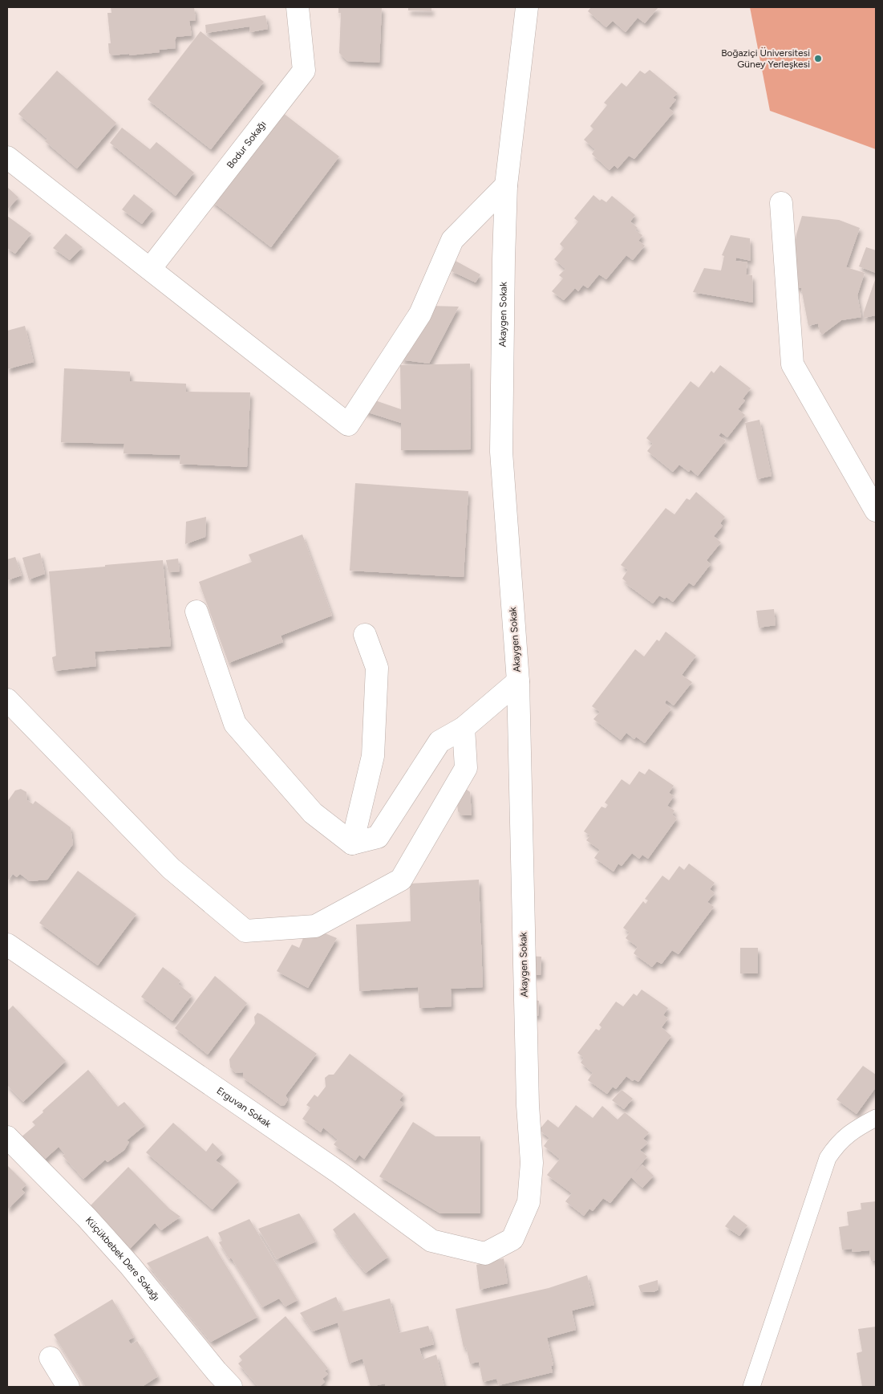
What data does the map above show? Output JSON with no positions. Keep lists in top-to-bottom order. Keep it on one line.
{"streets":{"street":["Bodur Sokağı","Akaygen Sokak","Erguvan Sokak","Küçükbebek Dere Sokağı"]},"crossings":[["Akaygen Sokak","Erguvan Sokak"]],"places":["Boğaziçi Üniversitesi Güney Yerleşkesi"]}
